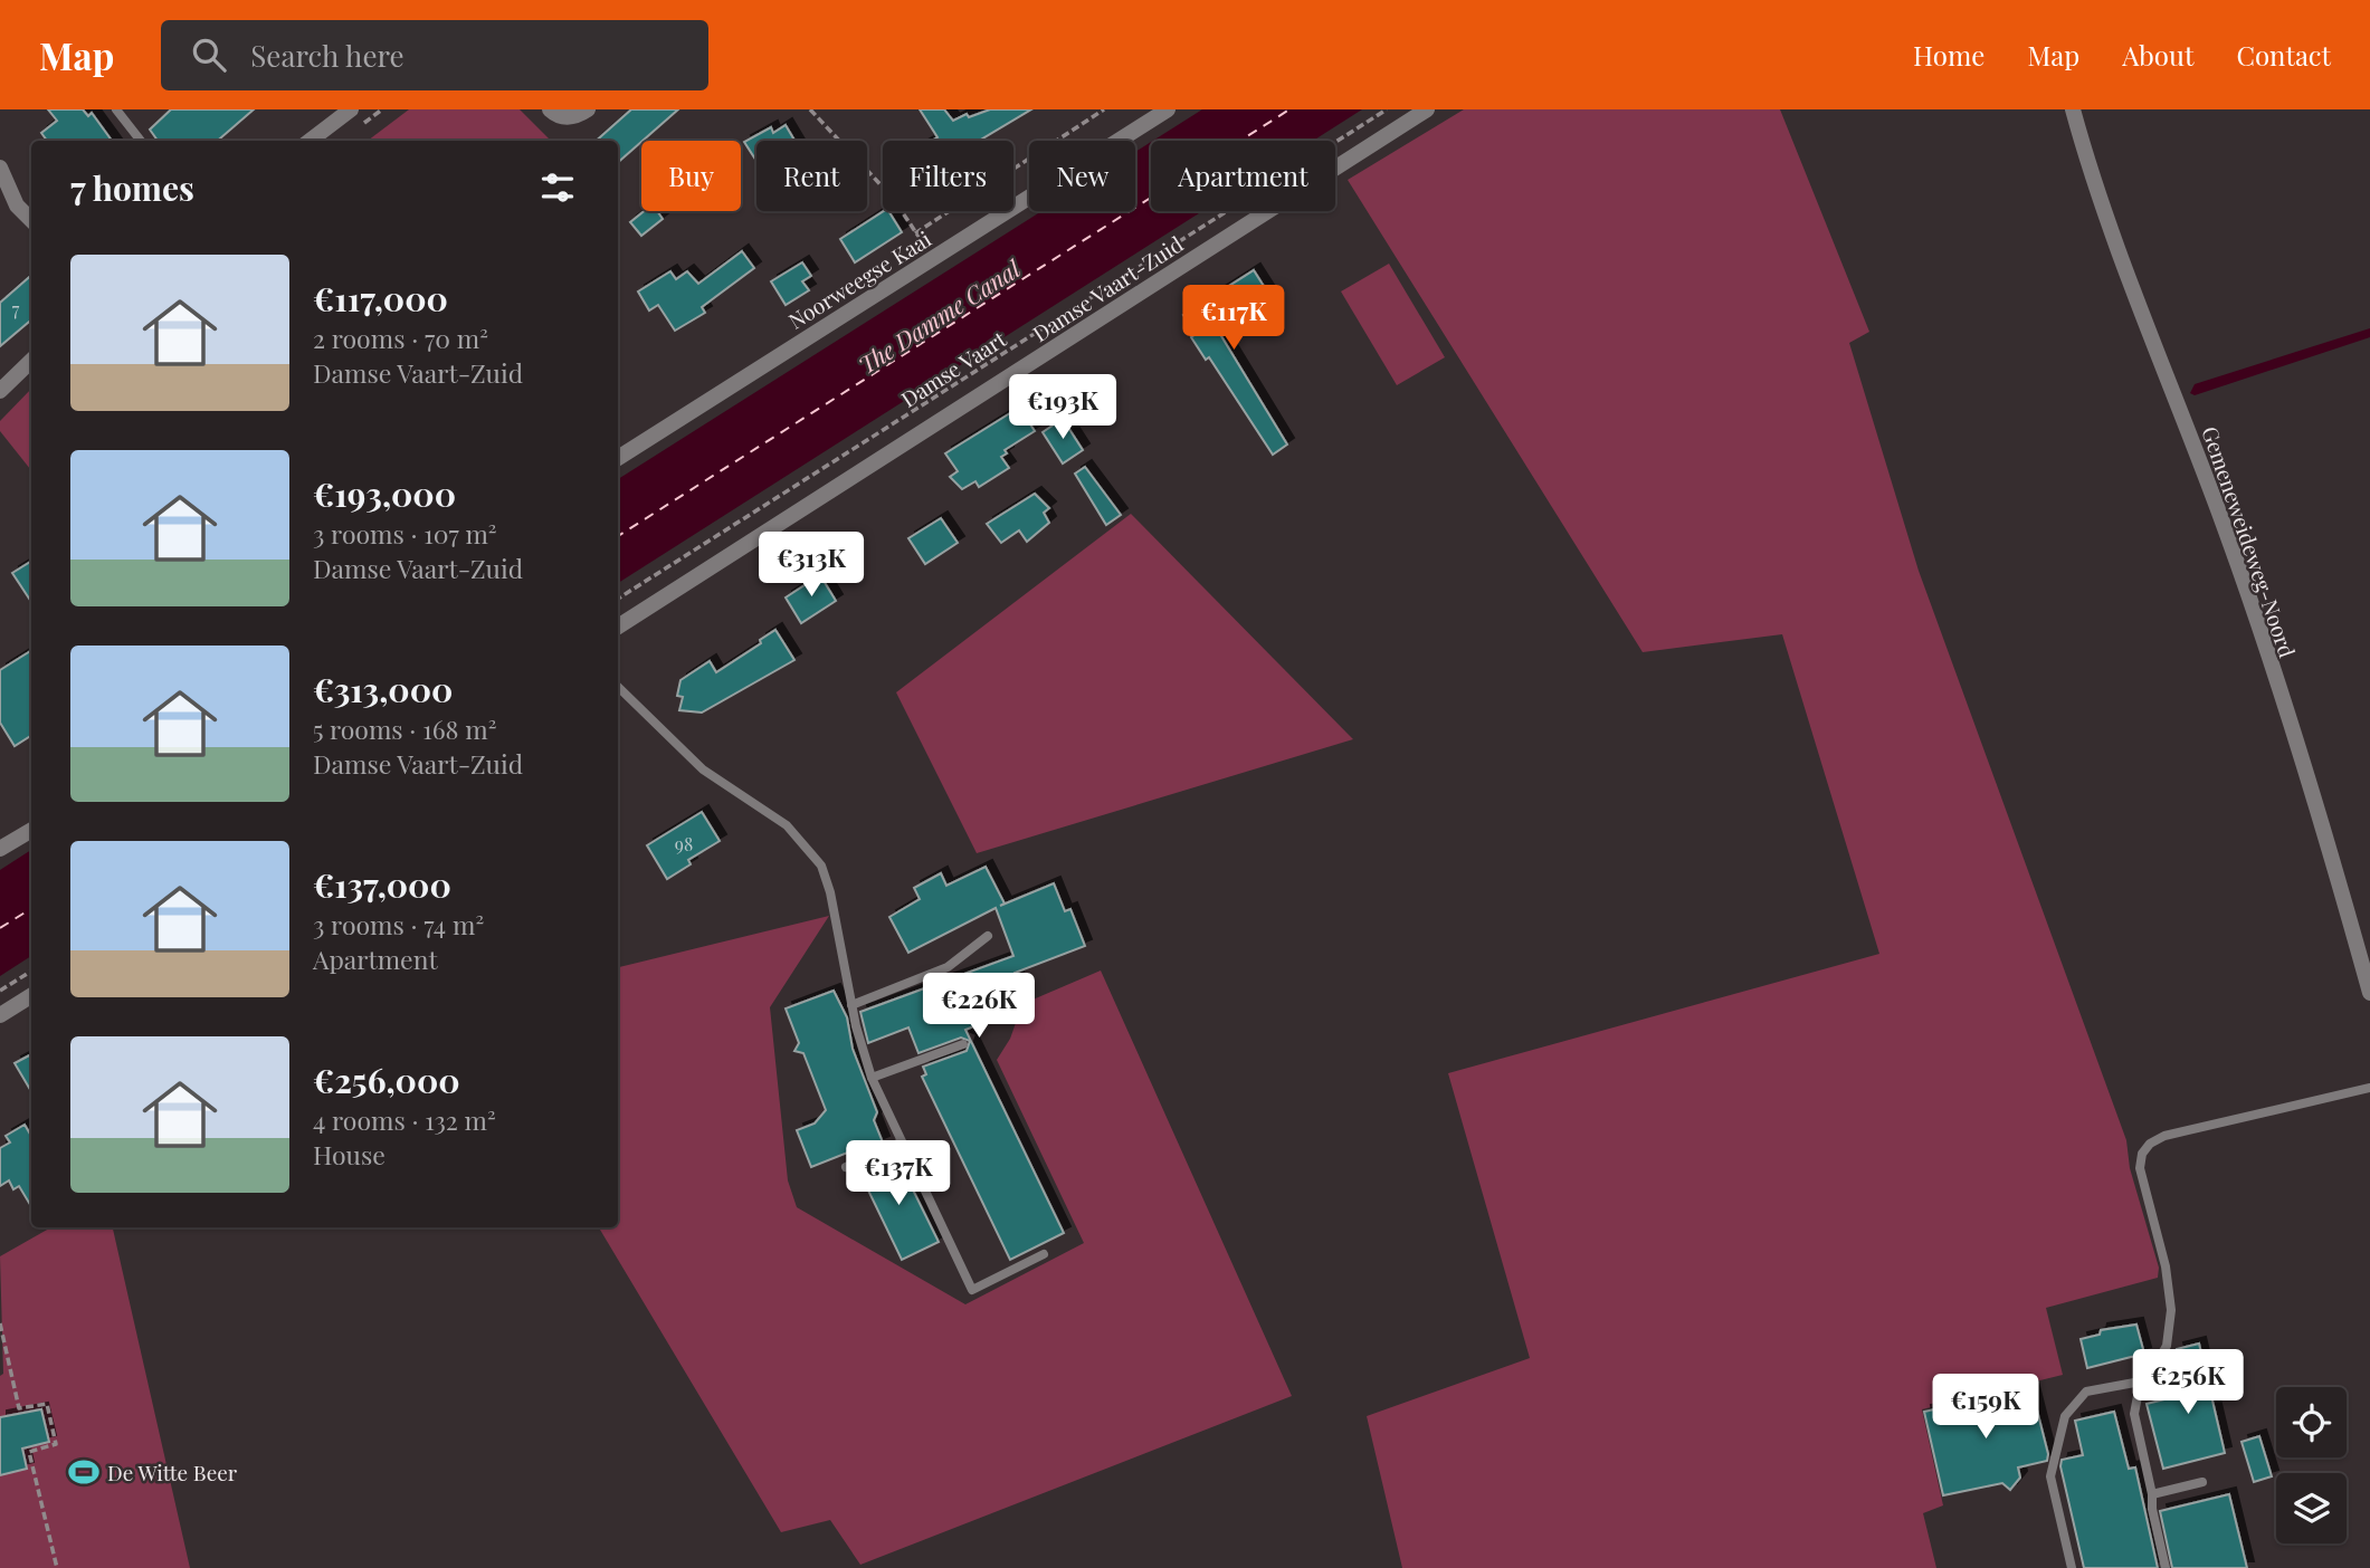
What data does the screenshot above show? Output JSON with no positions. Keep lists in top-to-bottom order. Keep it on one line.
{"streets":{"street":["Noorweegse Kaai","Damse Vaart-Zuid","Gemeneweideweg-Noord"],"path":["Damse Vaart"]},"water":["The Damme Canal"],"places":{"sports":["De Witte Beer"]},"house_numbers":["7","98"],"page":{"header":"Map","search":"Search here","nav":["Home","Map","About","Contact"],"chip":["Buy","Rent","Filters","New","Apartment"],"heading":"7 homes","list":[{"name":"€117,000","note":"2 rooms · 70 m² · Damse Vaart-Zuid"},{"name":"€193,000","note":"3 rooms · 107 m² · Damse Vaart-Zuid"},{"name":"€313,000","note":"5 rooms · 168 m² · Damse Vaart-Zuid"},{"name":"€137,000","note":"3 rooms · 74 m² · Apartment"},{"name":"€256,000","note":"4 rooms · 132 m² · House"}],"price":["€117K","€193K","€313K","€226K","€137K","€256K","€159K"]}}
